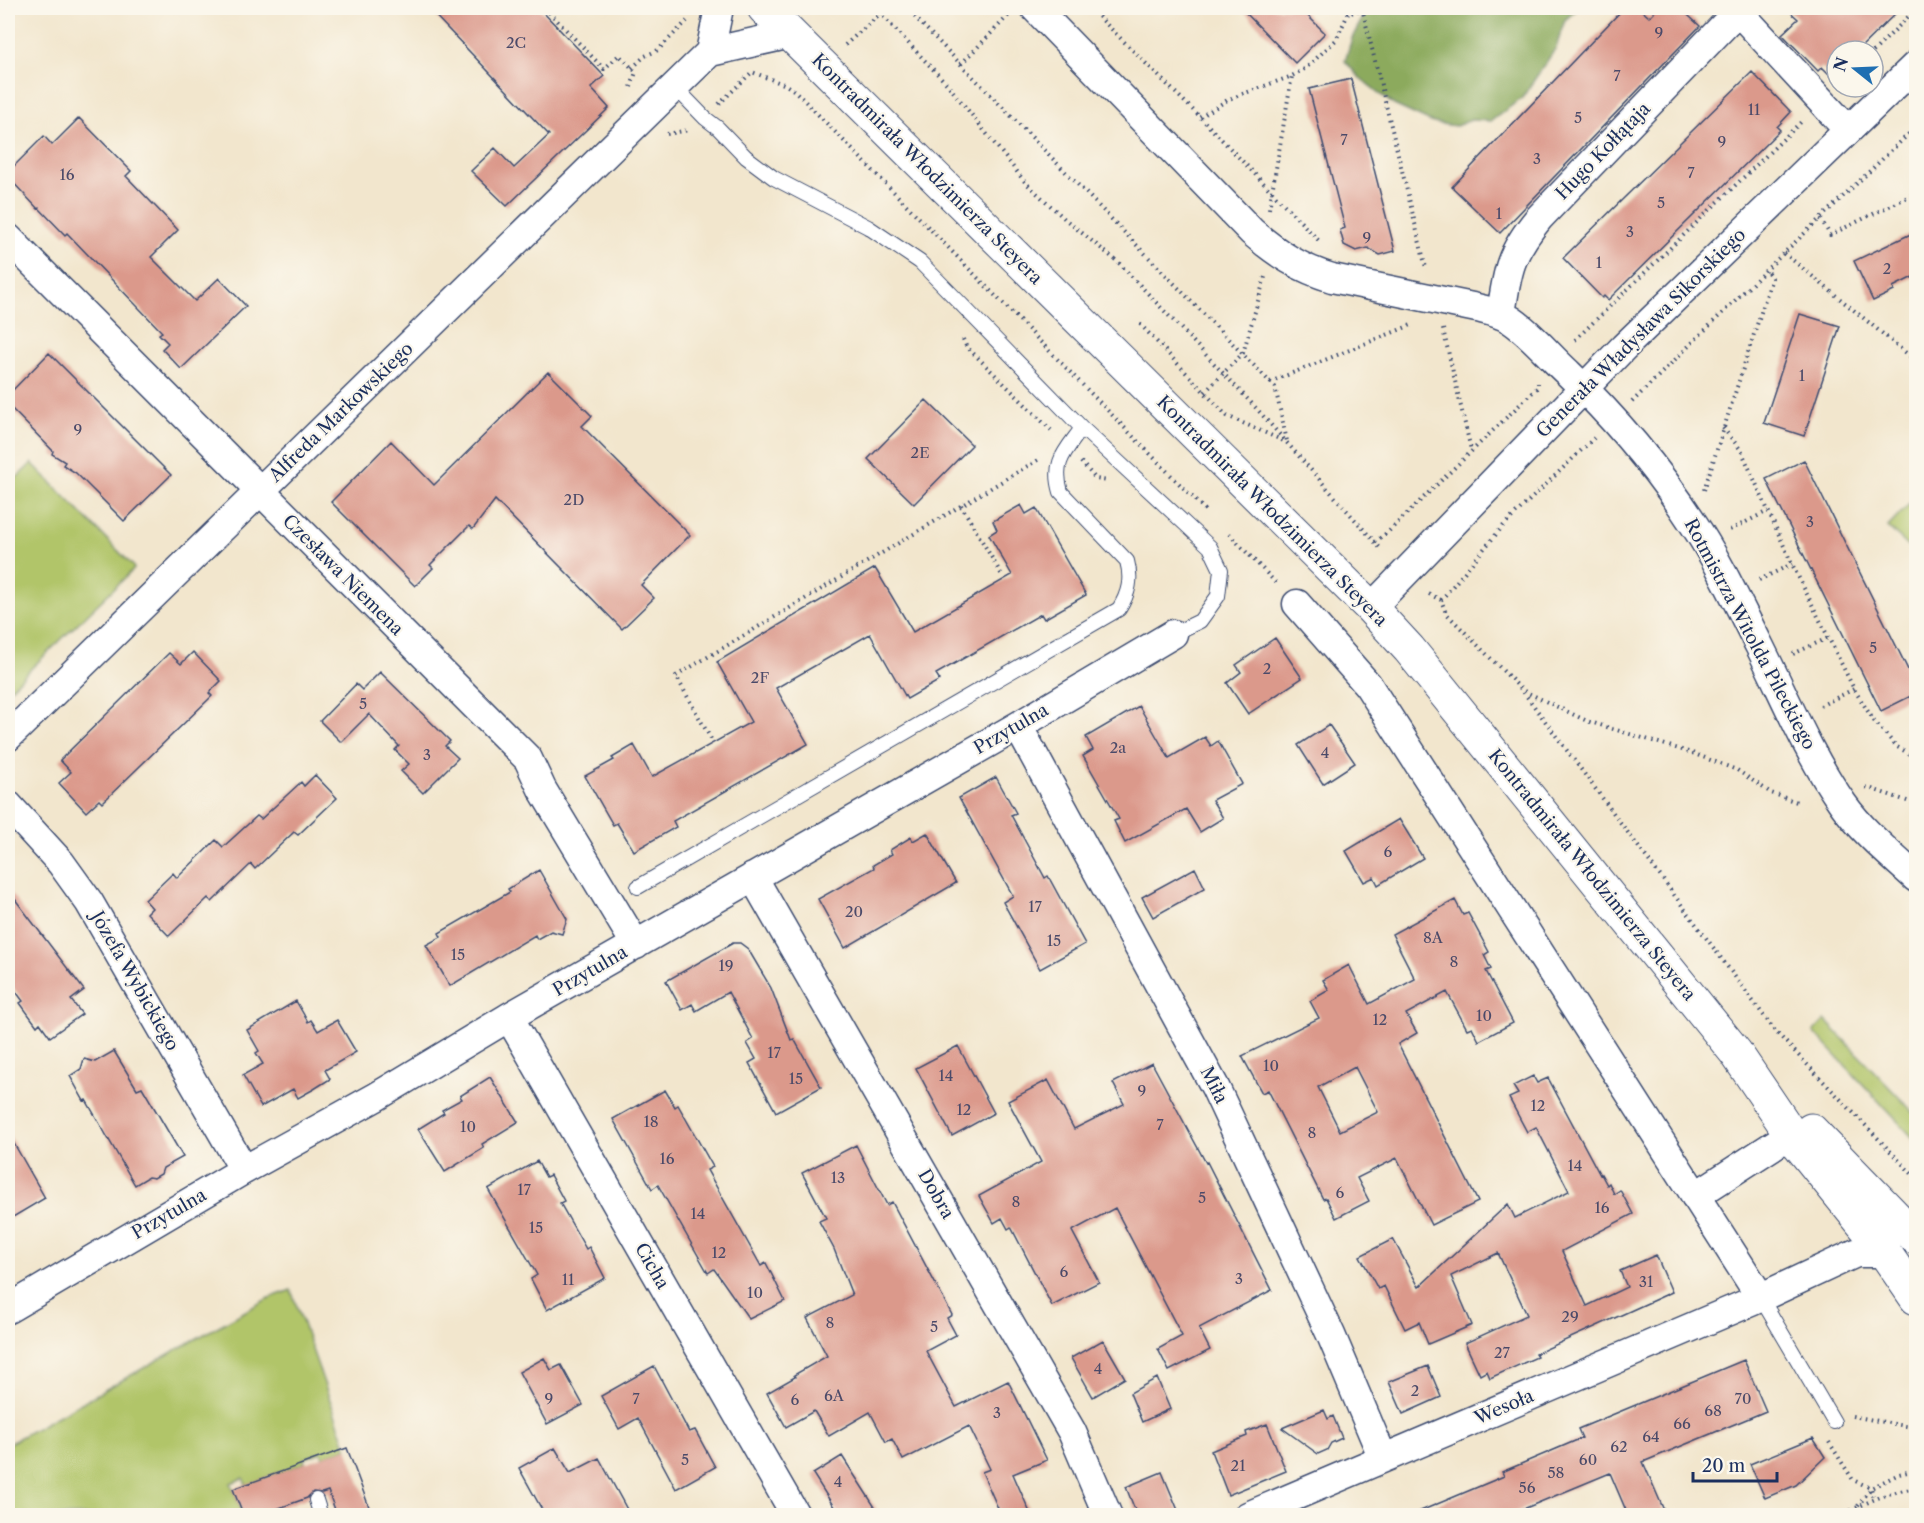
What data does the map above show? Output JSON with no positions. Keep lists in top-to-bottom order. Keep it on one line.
{"streets":{"street":["Hugo Kołłątaja","Kontradmirała Włodzimierza Steyera","Generała Władysława Sikorskiego","Alfreda Markowskiego","Czesława Niemena","Rotmistrza Witolda Pileckiego","Przytulna","Józefa Wybickiego","Miła","Dobra","Cicha","Wesoła"]},"crossings":[["Hugo Kołłątaja","Rotmistrza Witolda Pileckiego"],["Kontradmirała Włodzimierza Steyera","Generała Władysława Sikorskiego"],["Kontradmirała Włodzimierza Steyera","Wesoła"],["Generała Władysława Sikorskiego","Rotmistrza Witolda Pileckiego"],["Alfreda Markowskiego","Czesława Niemena"],["Czesława Niemena","Przytulna"],["Przytulna","Józefa Wybickiego"],["Przytulna","Miła"],["Przytulna","Dobra"],["Przytulna","Cicha"],["Miła","Wesoła"]],"house_numbers":["9","2C","7","11","5","7","9","3","7","16","5","1","3","9","1","2","1","9","2E","2D","3","5","2","2F","5","2a","4","3","6","17","20","8A","15","15","8","19","10","12","17","10","14","15","9","12","12","18","7","10","8","16","14","13","17","6","5","8","16","14","15","12","6","3","11","31","10","29","8","5","27","4","2","6A","9","7","70","6","68","3","66","64","62","5","60","21","58","4","56"],"scale_bar":"20 m","north":"left"}
